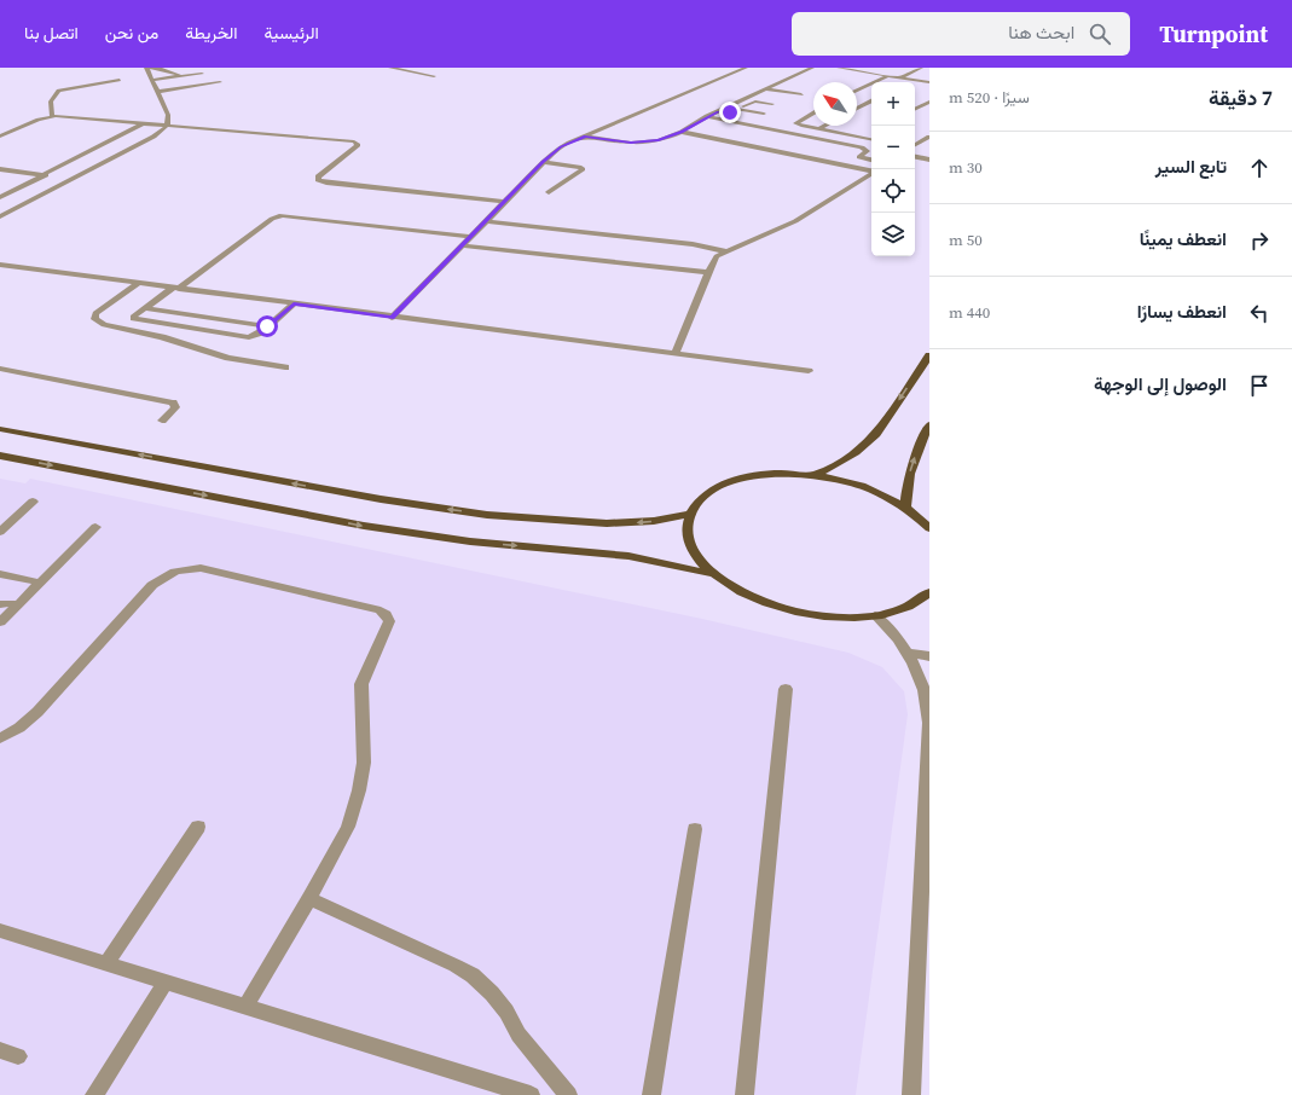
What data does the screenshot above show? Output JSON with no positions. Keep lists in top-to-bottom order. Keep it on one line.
{"north":"top left","page":{"header":"Turnpoint","search":"ابحث هنا","nav":["الرئيسية","الخريطة","من نحن","اتصل بنا"],"heading":["7 دقيقة","سيرًا · 520 m"],"map_buttons":["+","−"],"list":[["تابع السير","30 m"],["انعطف يمينًا","50 m"],["انعطف يسارًا","440 m"],"الوصول إلى الوجهة"]}}
